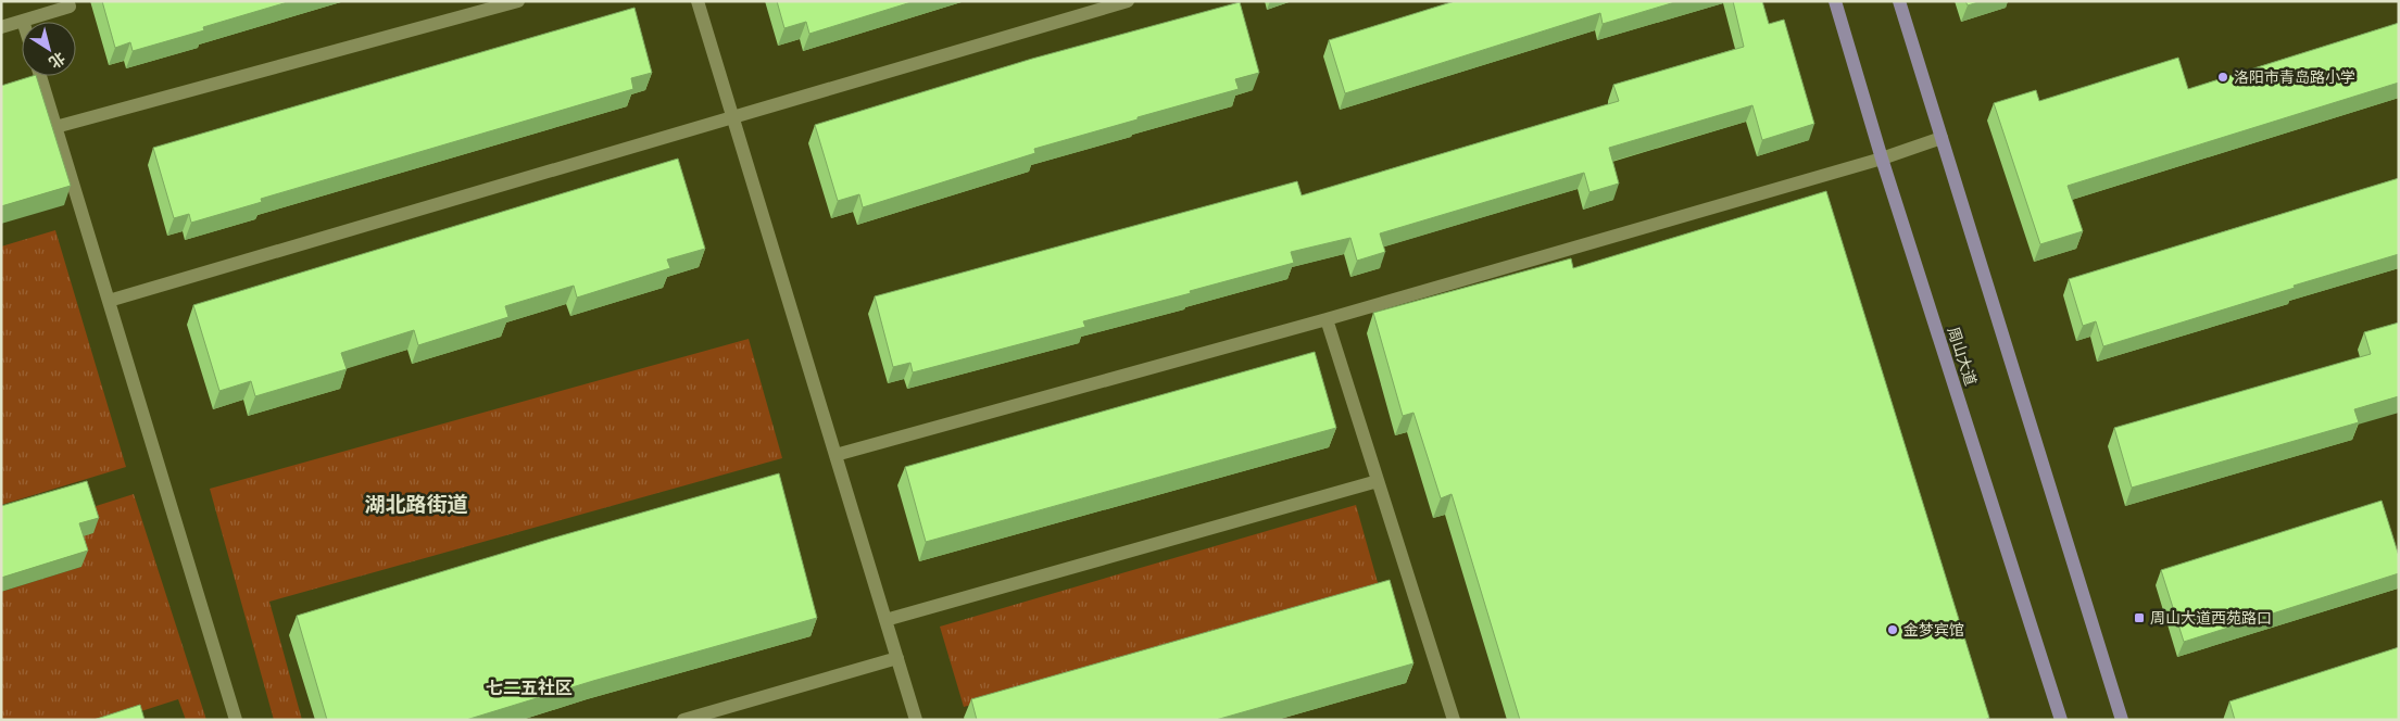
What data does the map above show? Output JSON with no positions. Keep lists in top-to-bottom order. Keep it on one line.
{"streets":{"main road":["周山大道"]},"districts":["湖北路街道","七二五社区"],"places":{"other":["洛阳市青岛路小学","金梦宾馆"],"transit":["周山大道西苑路口"]},"north":"bottom right"}
